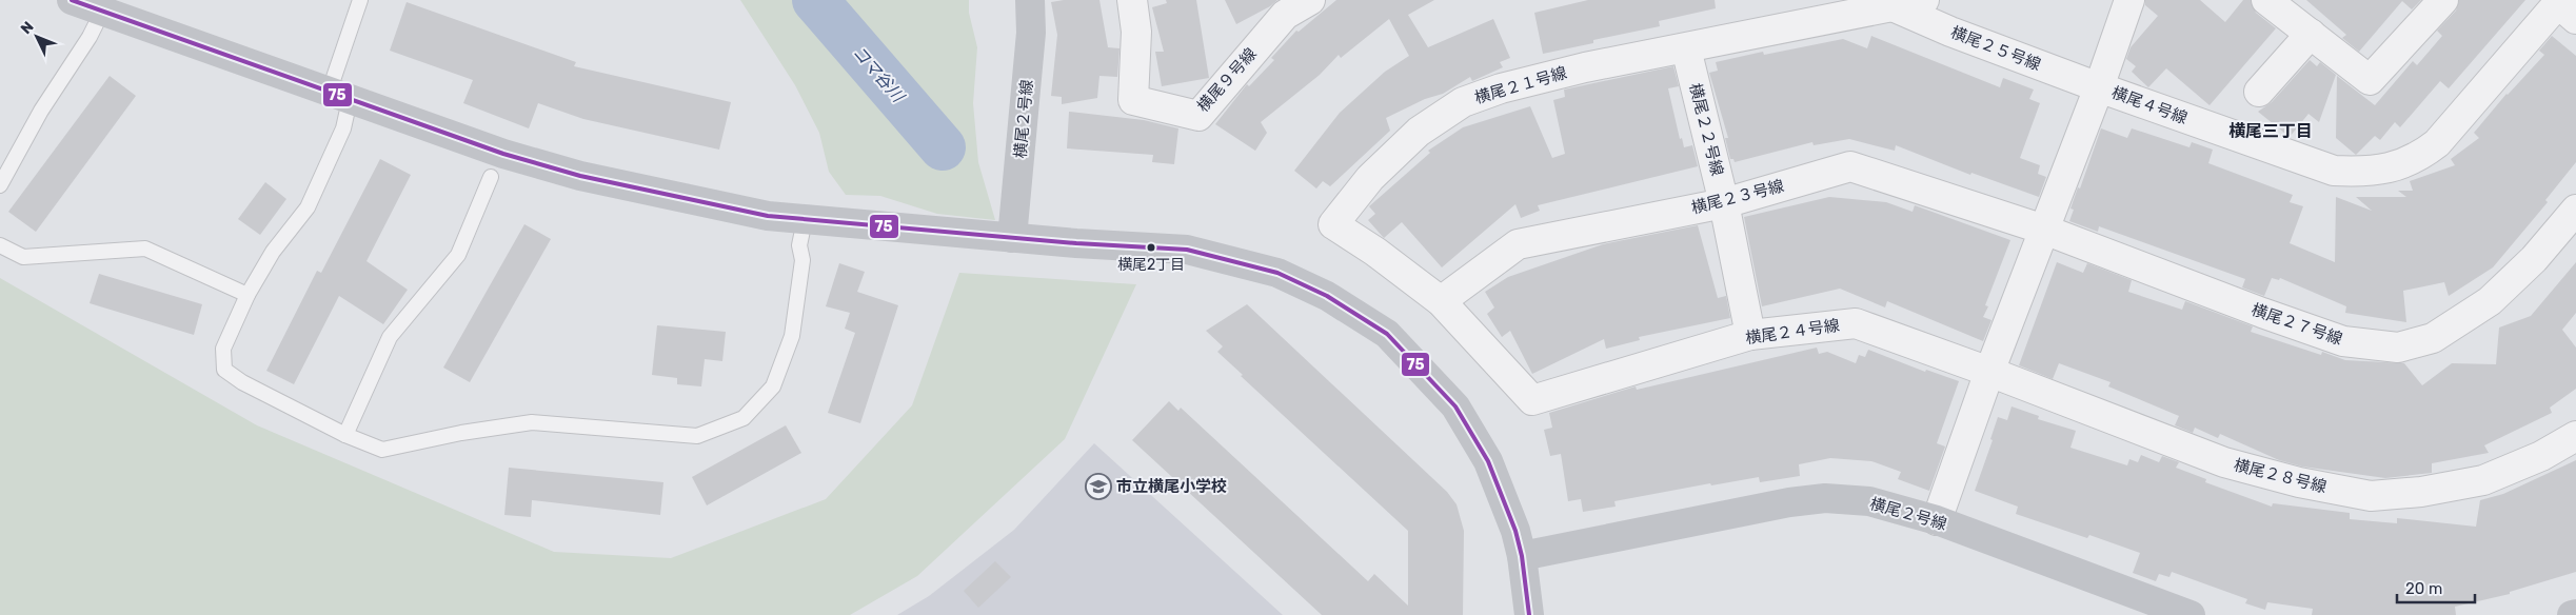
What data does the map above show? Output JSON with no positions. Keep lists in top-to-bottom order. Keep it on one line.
{"streets":{"street":["横尾２５号線","横尾９号線","横尾２１号線","横尾４号線","横尾２号線","横尾２２号線","横尾２３号線","横尾２７号線","横尾２４号線","横尾２８号線"]},"crossings":[["横尾２５号線","横尾２１号線"],["横尾２５号線","横尾４号線"],["横尾２１号線","横尾２２号線"],["横尾２１号線","横尾２３号線"],["横尾２１号線","横尾２４号線"],["横尾４号線","横尾２号線"],["横尾４号線","横尾２３号線"],["横尾４号線","横尾２７号線"],["横尾４号線","横尾２４号線"],["横尾４号線","横尾２８号線"],["横尾２２号線","横尾２３号線"],["横尾２２号線","横尾２４号線"],["横尾２３号線","横尾２７号線"],["横尾２４号線","横尾２８号線"]],"districts":["横尾三丁目"],"water":["コマ谷川"],"places":{"other":["横尾2丁目"],"school or university":["市立横尾小学校"]},"lines":["transit line 75"],"scale_bar":"20 m","north":"top left"}
